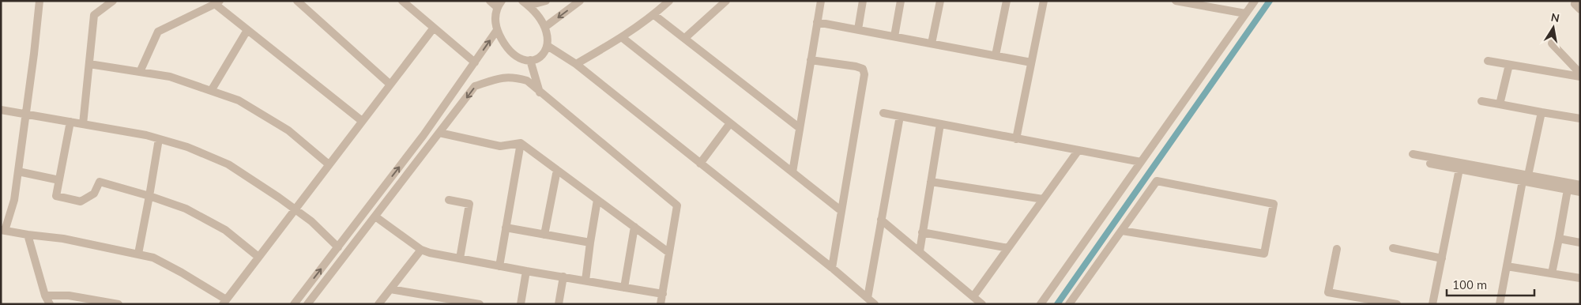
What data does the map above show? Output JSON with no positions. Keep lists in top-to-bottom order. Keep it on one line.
{"scale_bar":"100 m","north":"top"}
